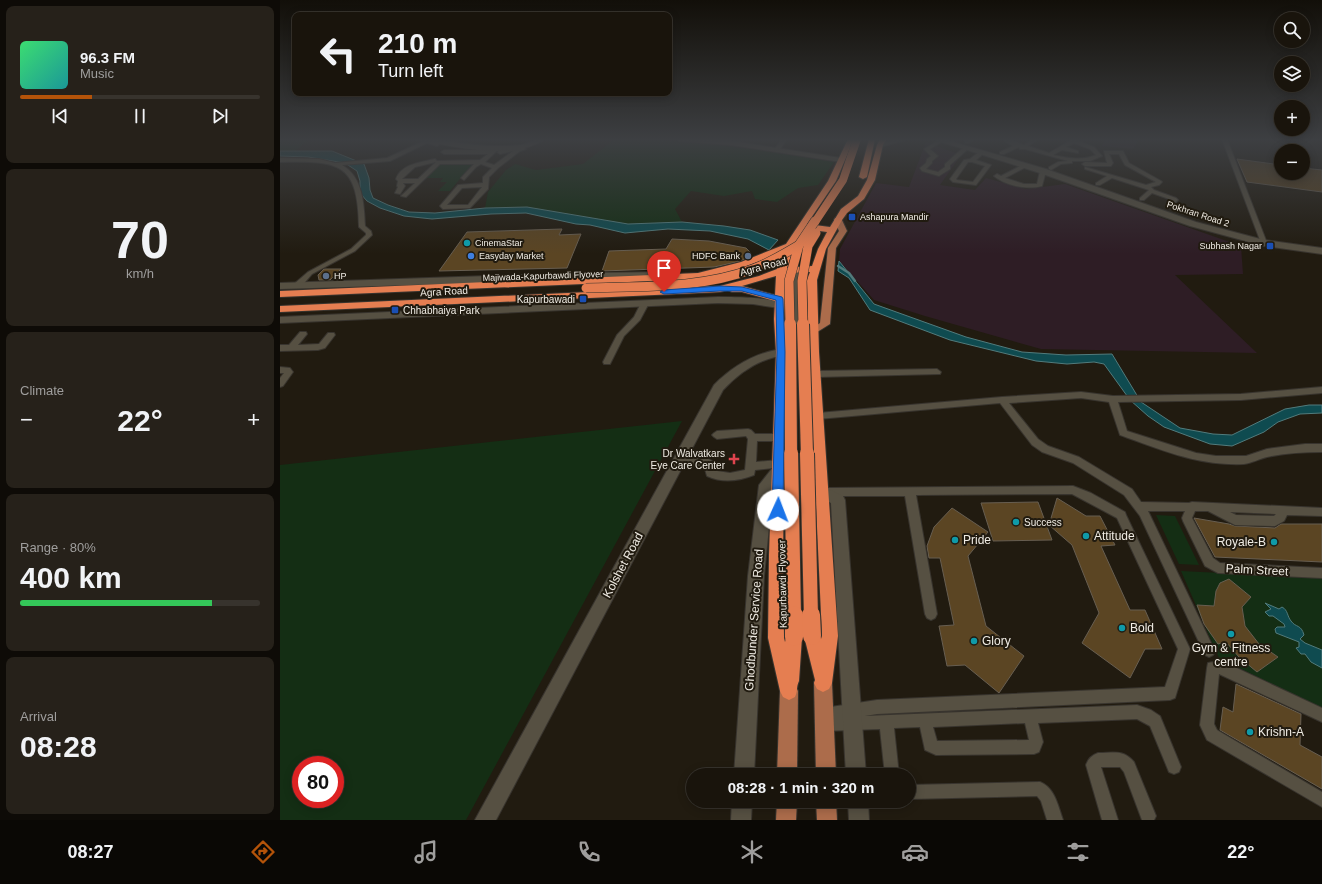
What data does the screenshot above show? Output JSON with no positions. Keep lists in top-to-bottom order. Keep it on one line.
{"streets":{"highway":["Agra Road","Majiwada-Kapurbawdi Flyover","Kapurbawdi Flyover"],"street":["Pokhran Road 2","Kolshet Road","Palm Street","Ghodbunder Service Road"]},"crossings":[["Agra Road","Majiwada-Kapurbawdi Flyover"],["Agra Road","Kapurbawdi Flyover"],["Majiwada-Kapurbawdi Flyover","Kapurbawdi Flyover"]],"places":{"transit":["Ashapura Mandir","Subhash Nagar","Kapurbawadi","Chhabhaiya Park"],"other":["CinemaStar","Easyday Market","HDFC Bank","HP","Success","Attitude","Pride","Royale-B","Bold","Gym & Fitness centre","Glory","Krishn-A"],"health":["Dr Walvatkars Eye Care Center"]},"page":{"map_buttons":["+","−"],"turn":["210 m","Turn left"],"song":["96.3 FM","Music"],"tile":[["70","km/h"],"Climate",["Range · 80%","400 km"],["Arrival","08:28"]],"heat":["−","22°","+"],"limit":"80","trip":"08:28 · 1 min · 320 m","tabs":["08:27","22°"]}}
